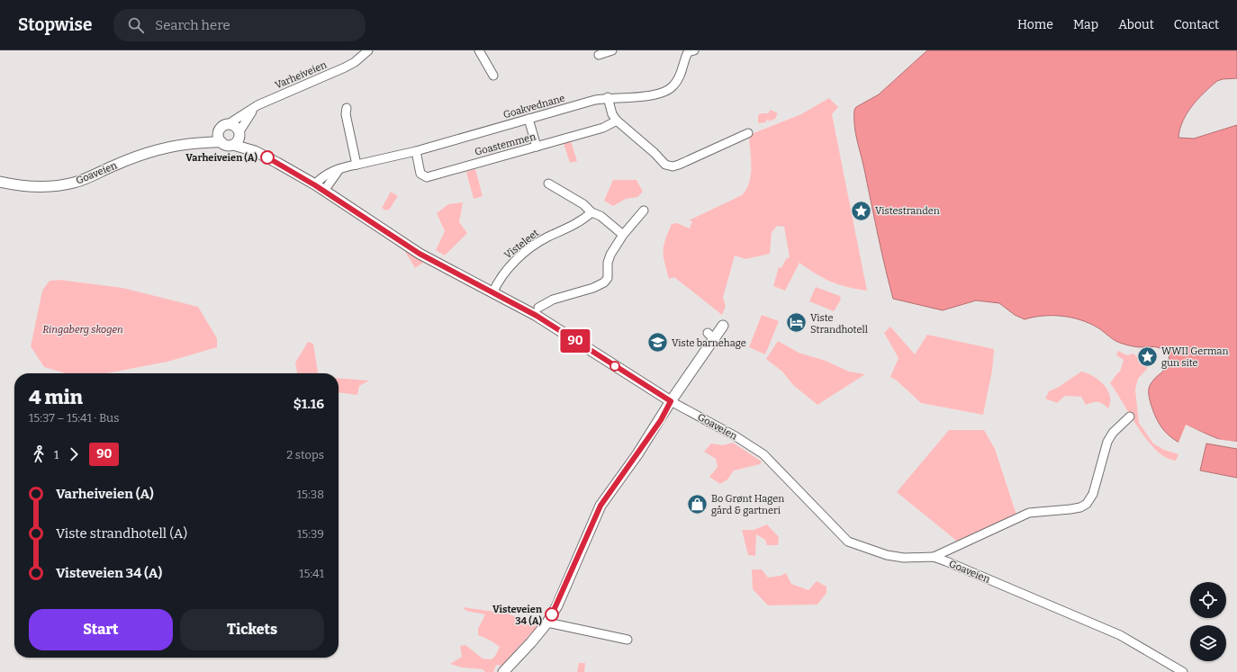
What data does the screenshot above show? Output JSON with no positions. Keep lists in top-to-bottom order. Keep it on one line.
{"streets":{"main road":["Goaveien"],"street":["Varheiveien","Goakvednane","Goastemmen","Visteleet"]},"crossings":[["Varheiveien","Goaveien"],["Goakvednane","Goastemmen"],["Goakvednane","Goaveien"],["Goaveien","Visteleet"]],"parks":["Ringaberg skogen"],"places":{"other":["Varheiveien (A)","Visteveien 34 (A)"],"place":["Vistestranden","WWII German gun site"],"hotel":["Viste Strandhotell"],"school or university":["Viste barnehage"],"shop":["Bo Grønt Hagen gård & gartneri"]},"lines":["bus line 90"],"page":{"header":"Stopwise","search":"Search here","nav":["Home","Map","About","Contact"],"on_map":"90","heading":["4 min","15:37 – 15:41 · Bus","$1.16"],"legs":["1","90","2 stops"],"list":[{"name":"Varheiveien (A)","value":"15:38"},{"name":"Viste strandhotell (A)","value":"15:39"},{"name":"Visteveien 34 (A)","value":"15:41"}],"buttons":["Start","Tickets"]}}
